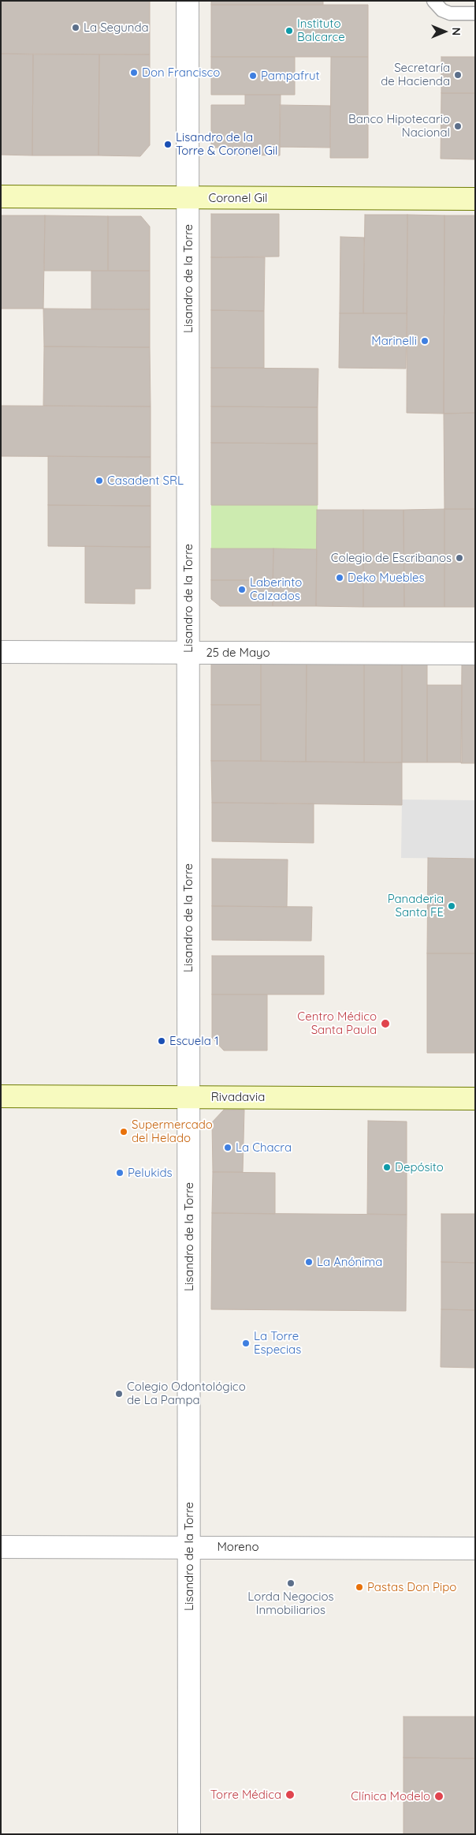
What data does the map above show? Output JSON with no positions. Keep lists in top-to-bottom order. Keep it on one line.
{"streets":{"main road":["Coronel Gil","Rivadavia"],"street":["Lisandro de la Torre","25 de Mayo","Moreno"]},"crossings":[["Coronel Gil","Lisandro de la Torre"],["Lisandro de la Torre","25 de Mayo"],["Lisandro de la Torre","Rivadavia"],["Lisandro de la Torre","Moreno"]],"places":["La Segunda","Instituto Balcarce","Don Francisco","Secretaría de Hacienda","Pampafrut","Banco Hipotecario Nacional","Lisandro de la Torre & Coronel Gil","Marinelli","Casadent SRL","Colegio de Escribanos","Deko Muebles","Laberinto Calzados","Panaderia Santa FE","Centro Médico Santa Paula","Escuela 1","Supermercado del Helado","La Chacra","Depósito","Pelukids","La Anónima","La Torre Especias","Colegio Odontológico de La Pampa","Lorda Negocios Inmobiliarios","Pastas Don Pipo","Torre Médica","Clínica Modelo"],"north":"right"}
